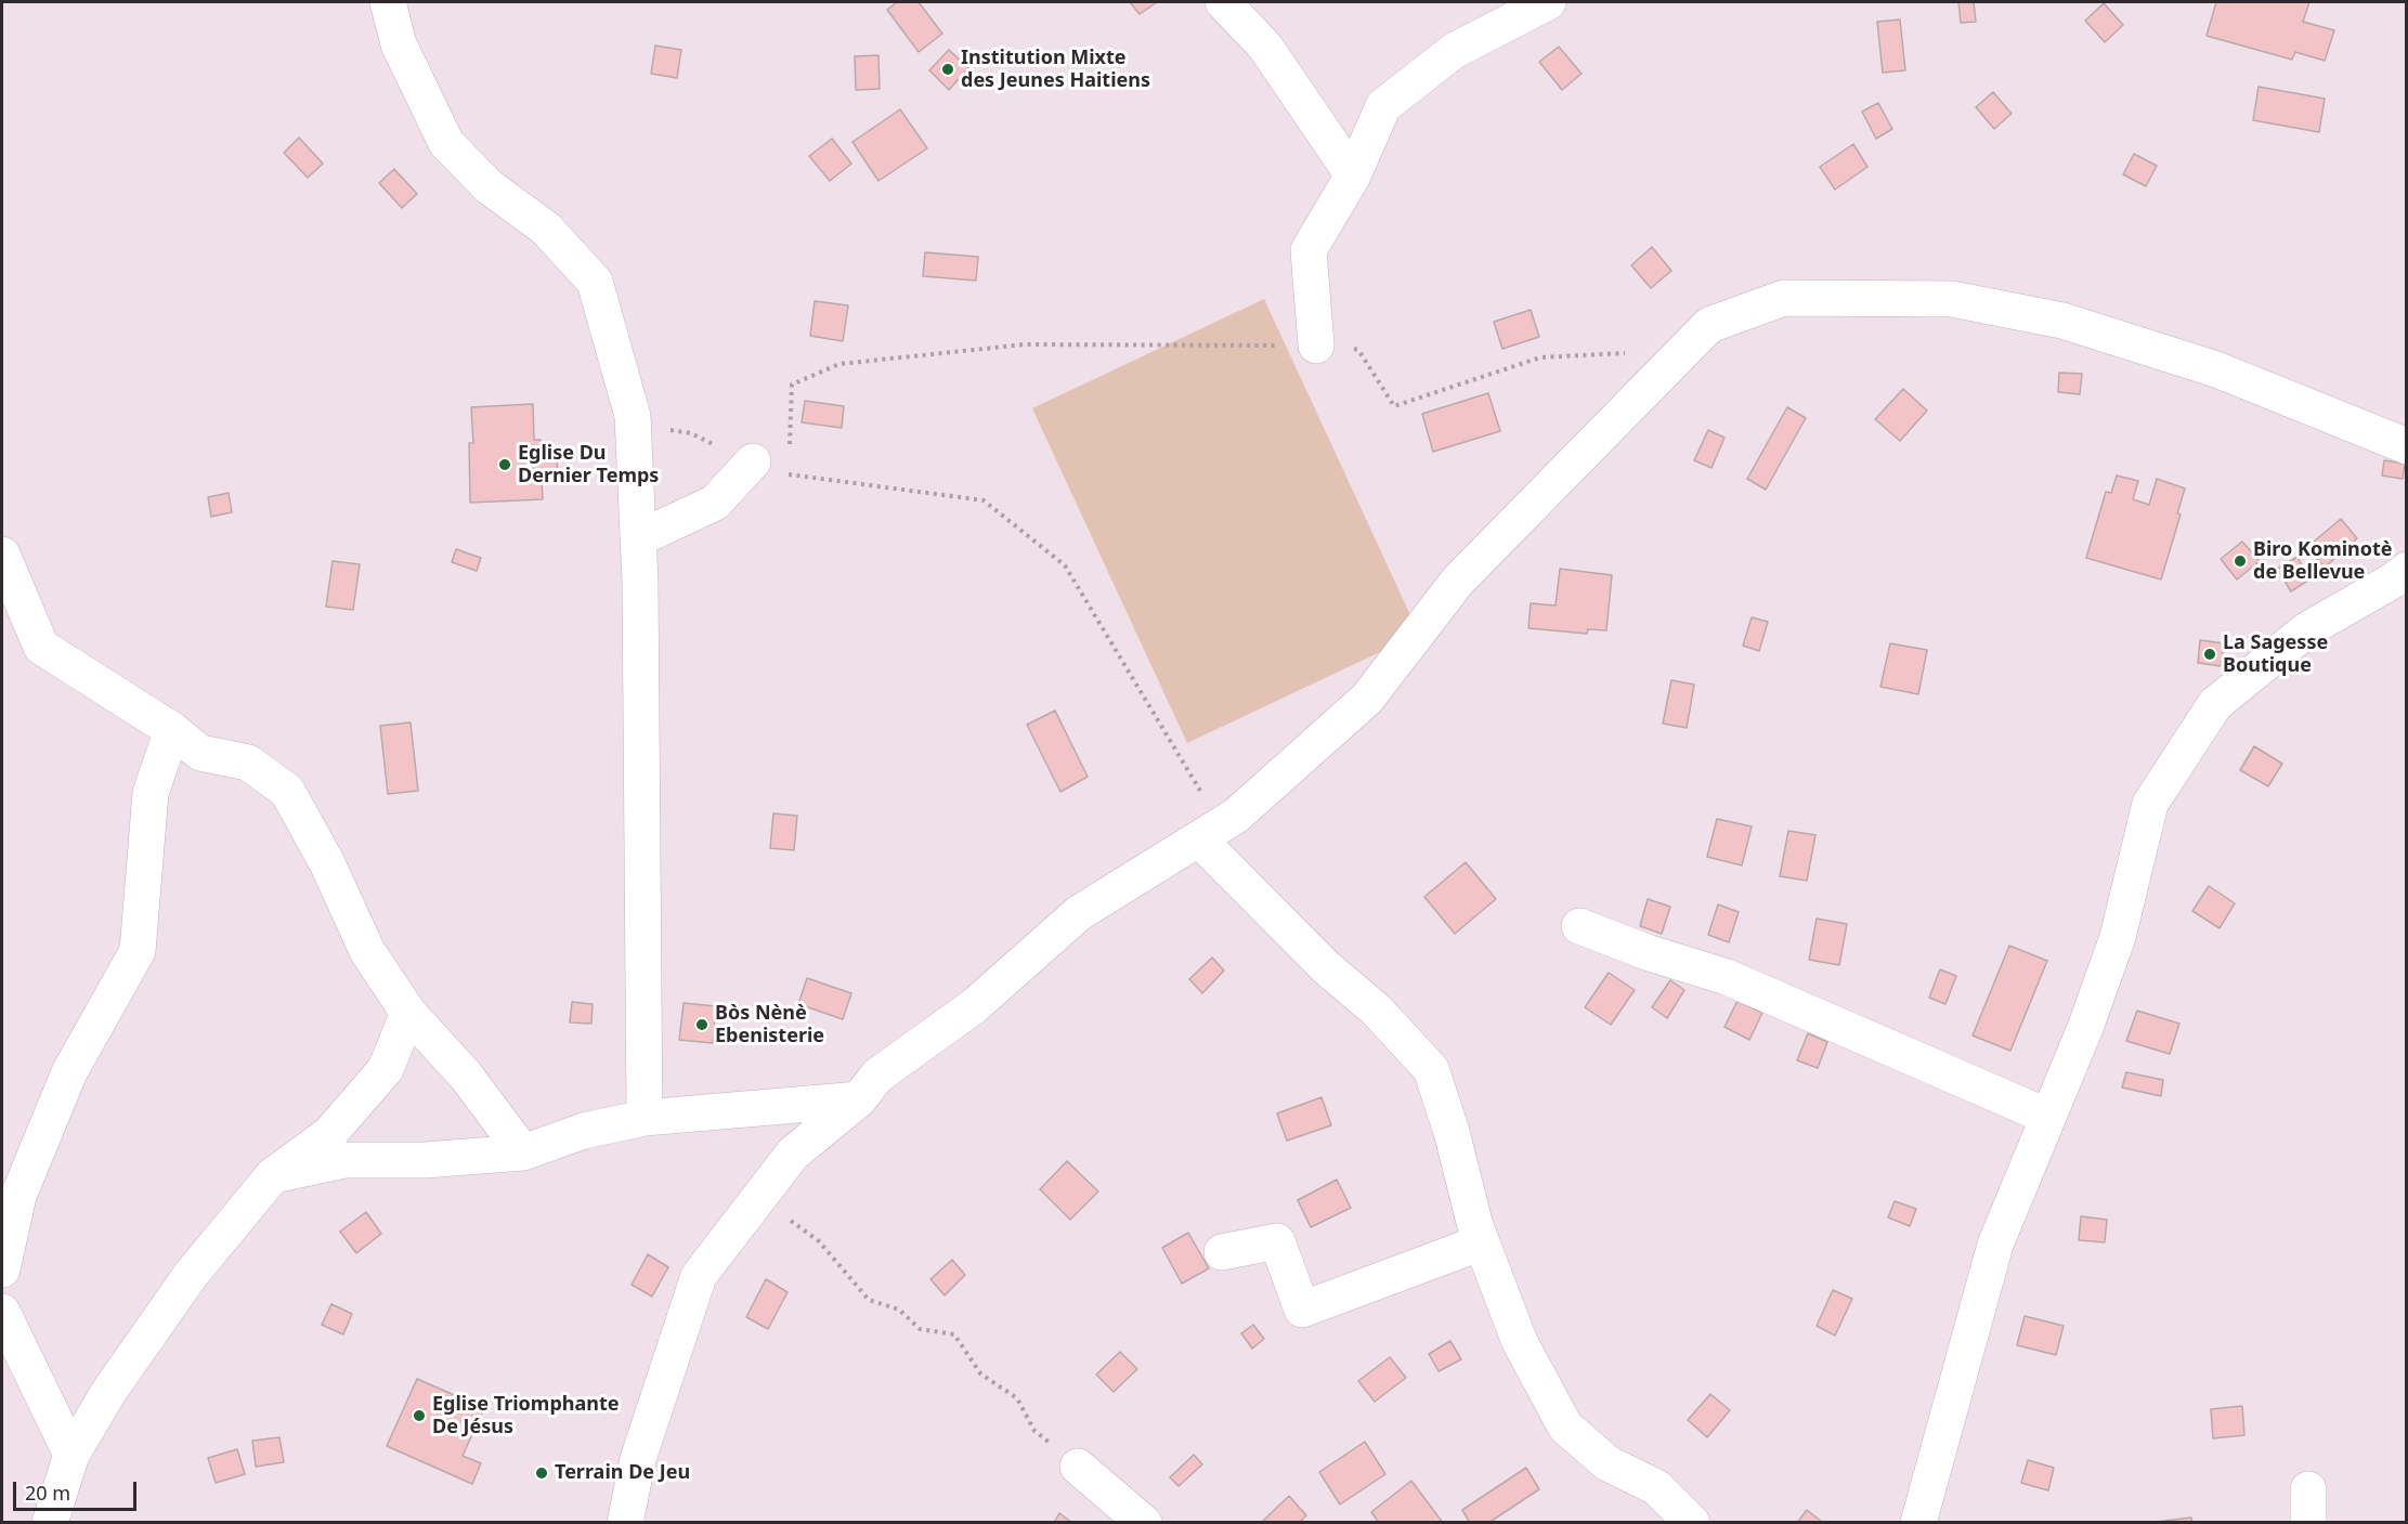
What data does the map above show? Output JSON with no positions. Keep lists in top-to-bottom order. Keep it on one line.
{"places":["Institution Mixte des Jeunes Haitiens","Eglise Du Dernier Temps","Biro Kominotè de Bellevue","La Sagesse Boutique","Bòs Nènè Ebenisterie","Eglise Triomphante De Jésus","Terrain De Jeu"],"scale_bar":"20 m"}
